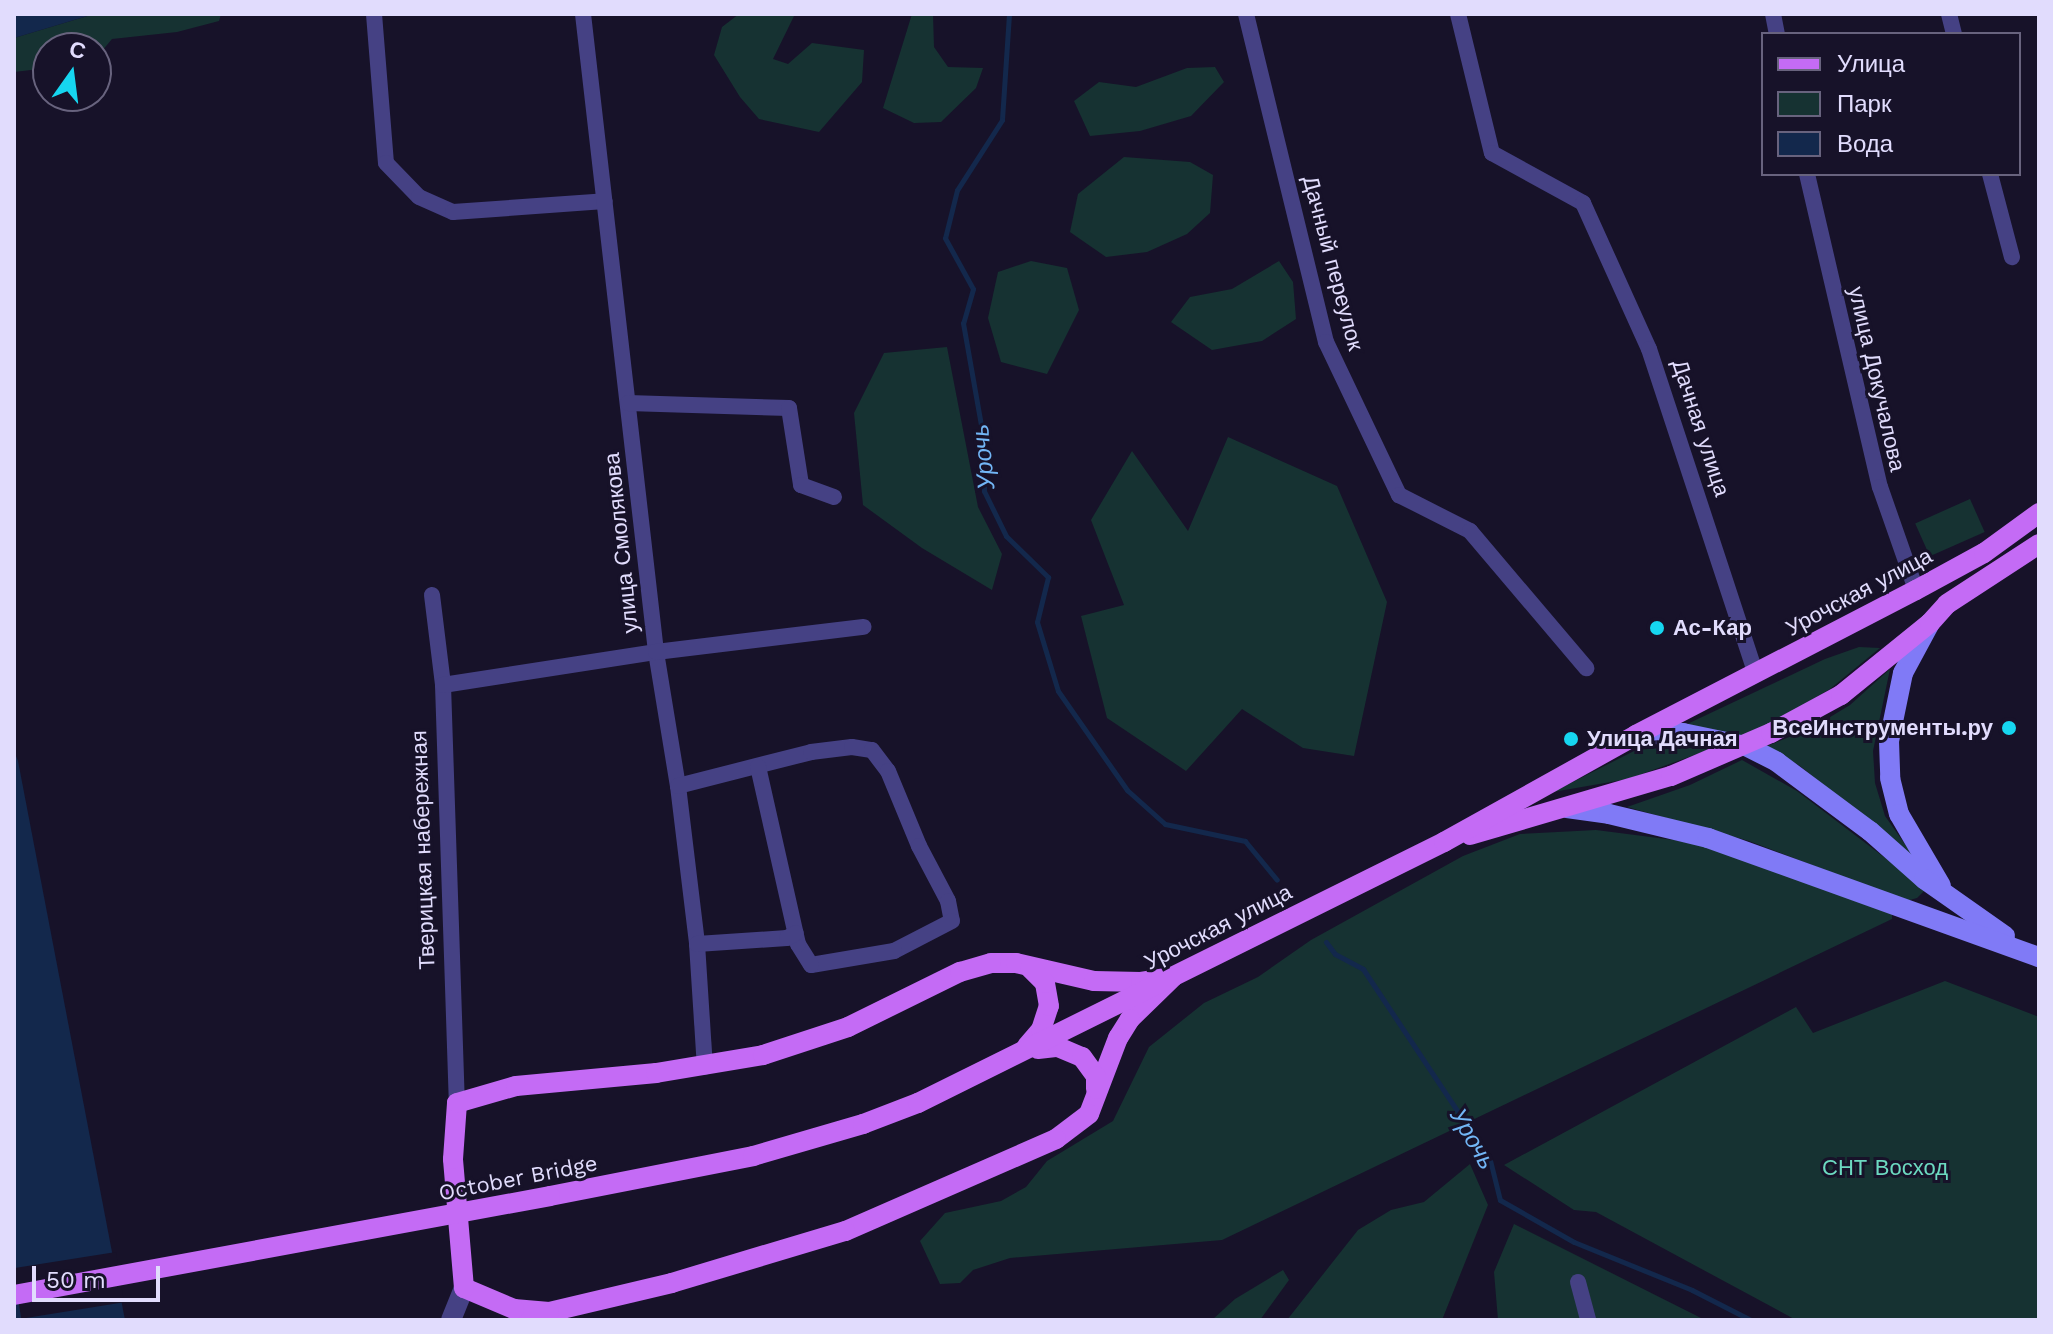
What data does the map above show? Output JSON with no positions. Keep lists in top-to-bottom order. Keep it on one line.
{"streets":{"main road":["Урочская улица","October Bridge"],"street":["Дачный переулок","улица Докучалова","Дачная улица","улица Смолякова","Тверицкая набережная"]},"crossings":[["улица Докучалова","Урочская улица"],["Дачная улица","Урочская улица"],["Урочская улица","October Bridge"]],"water":["Урочь"],"parks":["СНТ Восход"],"places":["Ас-Кар","ВсеИнструменты.ру","Улица Дачная"],"legend":["Улица","Парк","Вода"],"scale_bar":"50 m","north":"top"}
